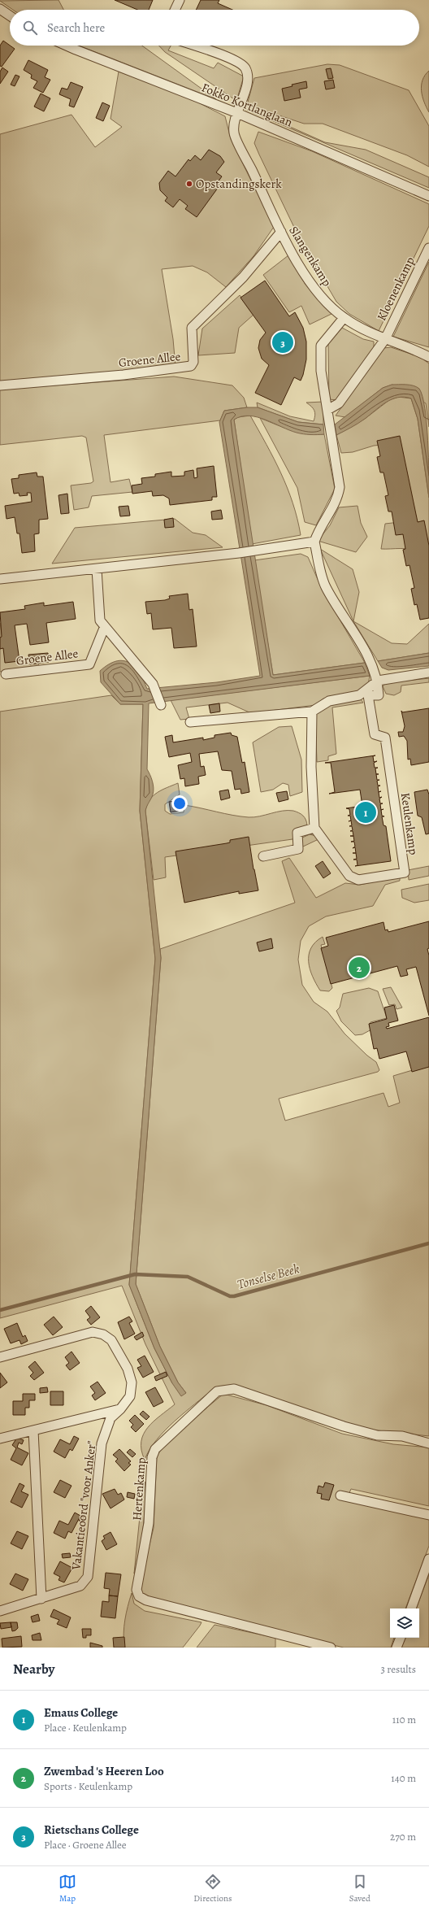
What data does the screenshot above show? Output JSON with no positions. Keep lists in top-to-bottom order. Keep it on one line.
{"streets":{"street":["Fokko Kortlanglaan","Slangenkamp","Kloenenkamp","Groene Allee","Keulenkamp","Hertenkamp","Vakantieoord \"voor Anker\""]},"crossings":[["Fokko Kortlanglaan","Slangenkamp"],["Slangenkamp","Kloenenkamp"],["Slangenkamp","Groene Allee"]],"water":["Tonselse Beek"],"places":["Opstandingskerk"],"page":{"search":"Search here","pins":["3","1","2"],"heading":["Nearby","3 results"],"list":[{"mark":"1","name":"Emaus College","note":"Place · Keulenkamp","value":"110 m"},{"mark":"2","name":"Zwembad 's Heeren Loo","note":"Sports · Keulenkamp","value":"140 m"},{"mark":"3","name":"Rietschans College","note":"Place · Groene Allee","value":"270 m"}],"nav":["Map","Directions","Saved"]}}
